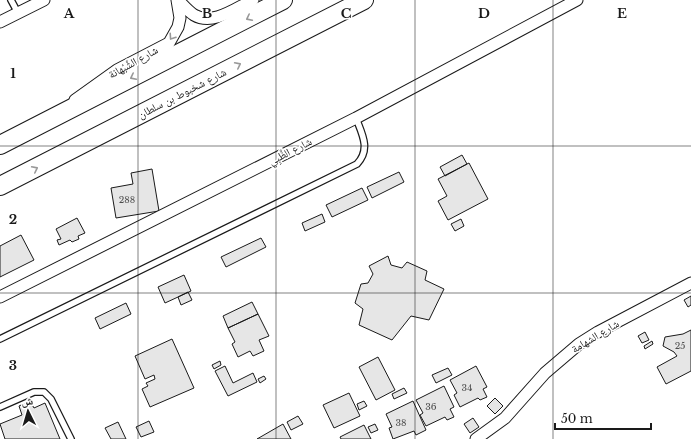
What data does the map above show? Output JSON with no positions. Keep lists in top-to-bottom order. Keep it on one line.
{"streets":{"main road":["شارع شخبوط بن سلطان"],"street":["شارع الشَّبْهانة","شارع الظَّبِي","شارع الشهامة"]},"one_way":["شارع الشَّبْهانة"],"house_numbers":["288","25","34","36","38"],"scale_bar":"50 m","north":"top","grid":{"columns":["A","B","C","D","E"],"rows":["1","2","3"]}}
